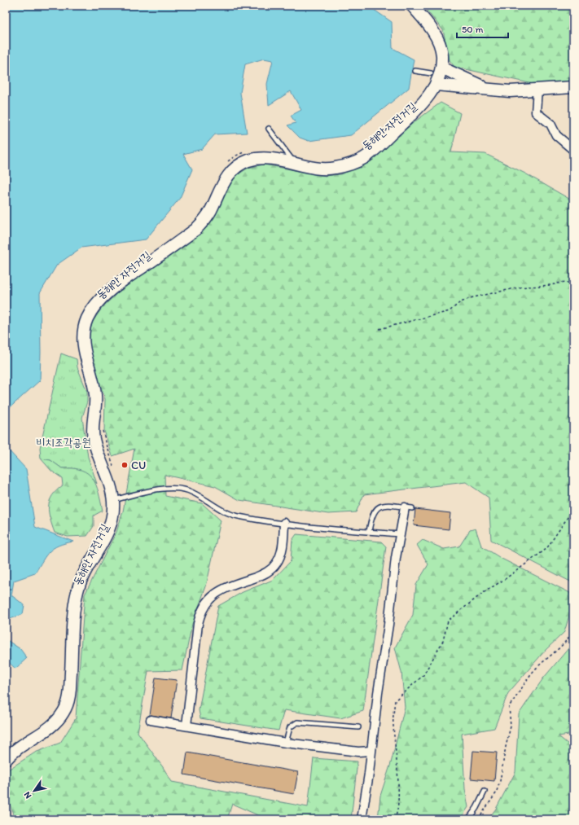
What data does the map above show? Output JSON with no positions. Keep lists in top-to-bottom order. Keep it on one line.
{"parks":["비치조각공원"],"places":["CU"],"scale_bar":"50 m","north":"bottom left"}
